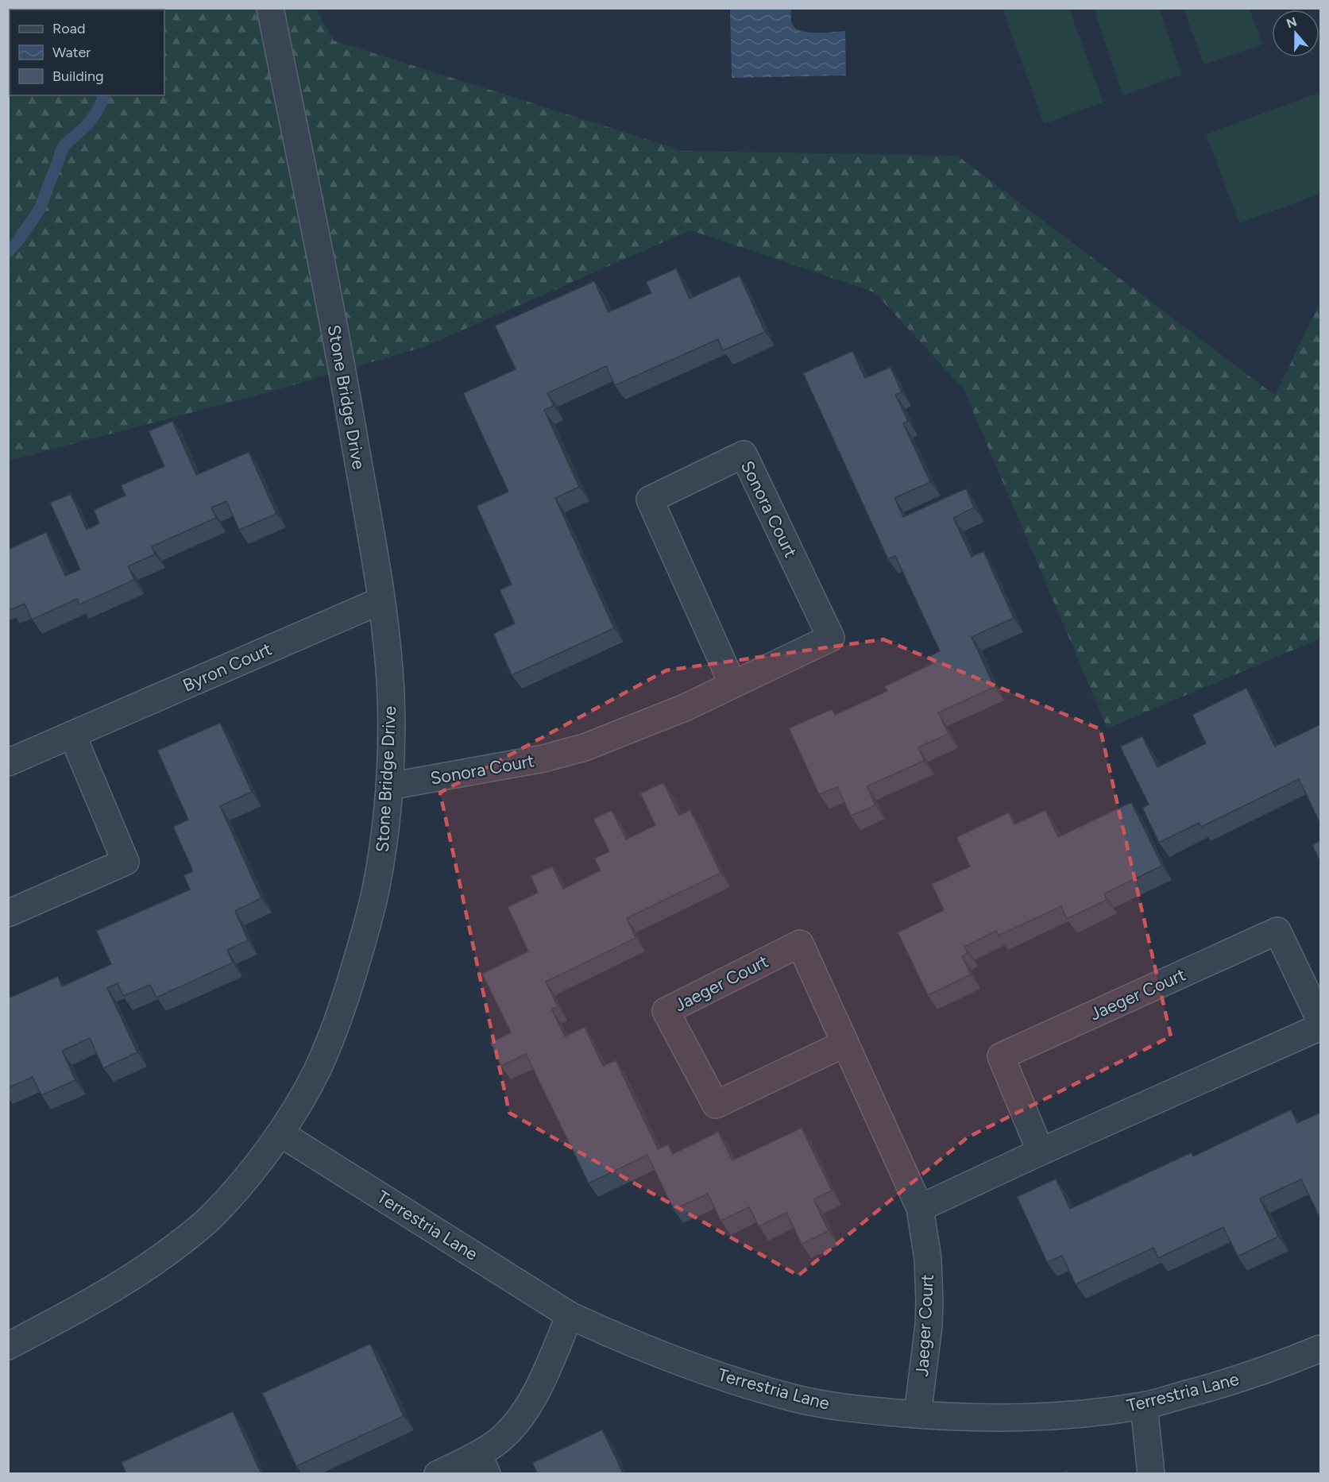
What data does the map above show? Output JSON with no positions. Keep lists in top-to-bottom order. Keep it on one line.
{"streets":{"street":["Stone Bridge Drive","Sonora Court","Byron Court","Jaeger Court","Terrestria Lane"]},"crossings":[["Stone Bridge Drive","Sonora Court"],["Stone Bridge Drive","Byron Court"],["Stone Bridge Drive","Terrestria Lane"],["Jaeger Court","Terrestria Lane"]],"legend":["Road","Water","Building"],"north":"top"}
